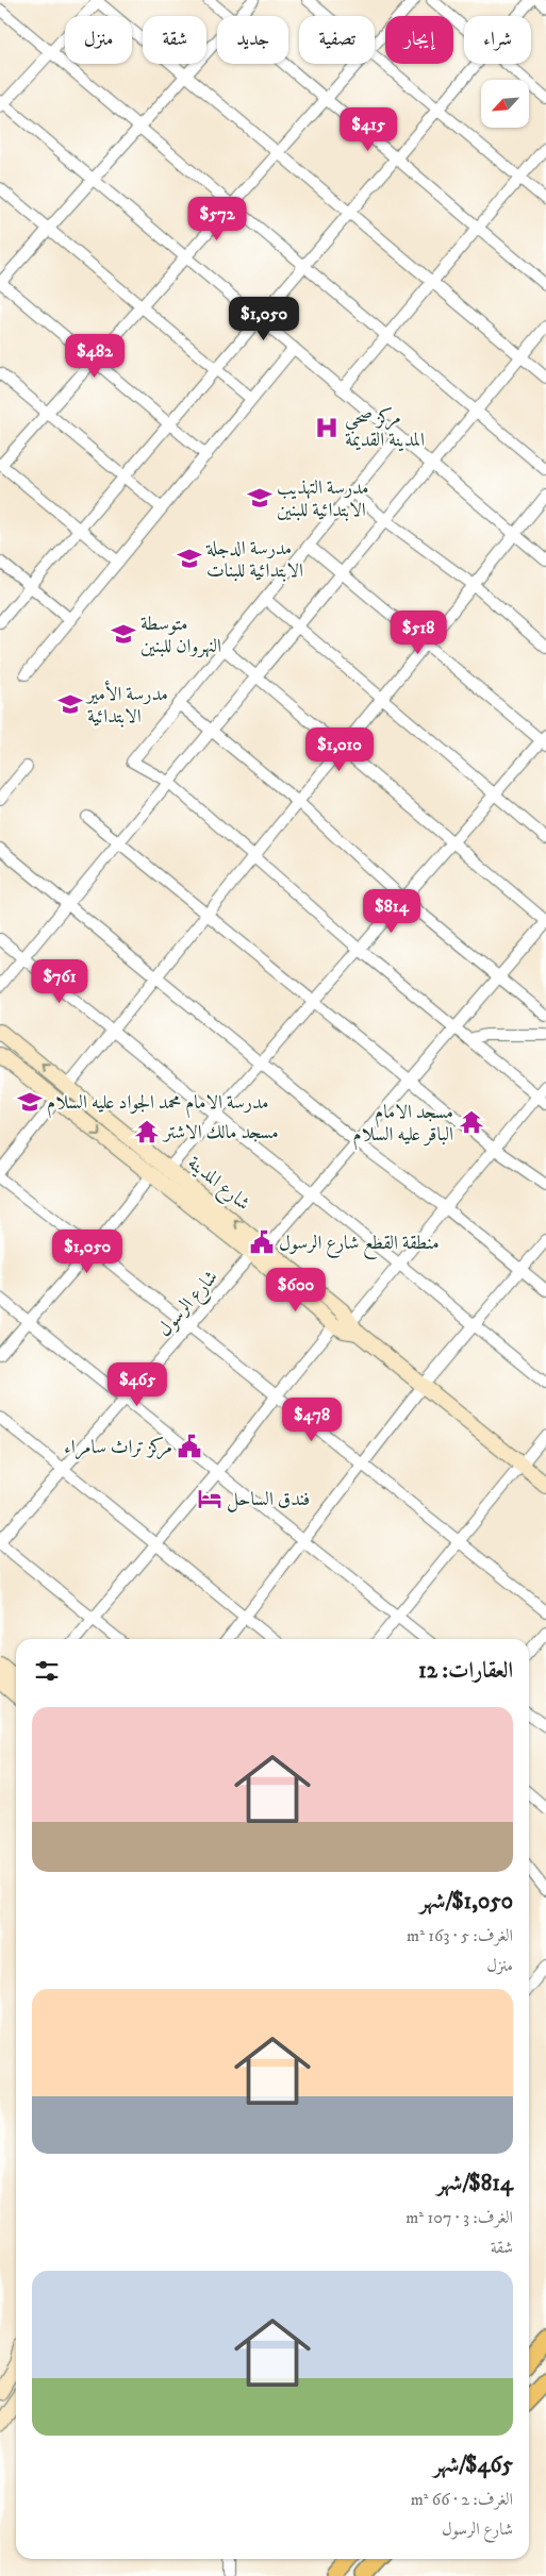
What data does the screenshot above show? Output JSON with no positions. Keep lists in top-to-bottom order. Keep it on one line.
{"streets":{"main road":["شارع المدينة"],"street":["شارع الرسول"]},"crossings":[["شارع المدينة","شارع الرسول"]],"places":{"hospital":["مركز صحي المدينة القديمة"],"school or university":["مدرسة التهذيب الابتدائية للبنين","مدرسة الدجلة الابتدائية للبنات","متوسطة النهروان للبنين","مدرسة الأمير الابتدائية","مدرسة الامام محمد الجواد عليه السلام"],"temple":["مسجد الامام الباقر عليه السلام","مسجد مالك الاشتر"],"public building":["منطقة القطع شارع الرسول","مركز تراث سامراء"],"hotel":["فندق الساحل"]},"north":"bottom left","page":{"chip":["شراء","إيجار","تصفية","جديد","شقة","منزل"],"price":["$415","$572","$1,050","$482","$518","$1,010","$814","$761","$1,050","$600","$465","$478"],"heading":"العقارات: 12","list":[{"name":"$1,050/شهر","note":"الغرف: 5 · 163 m² · منزل"},{"name":"$814/شهر","note":"الغرف: 3 · 107 m² · شقة"},{"name":"$465/شهر","note":"الغرف: 2 · 66 m² · شارع الرسول"}]}}
